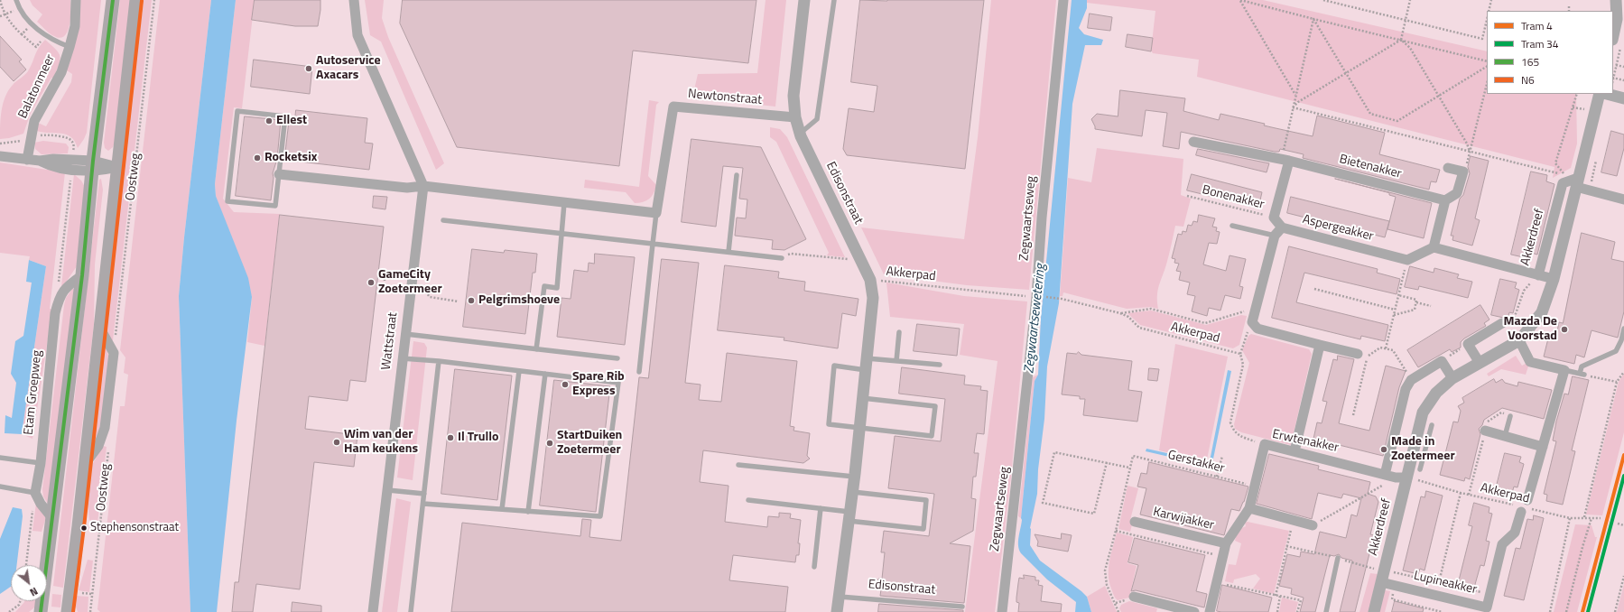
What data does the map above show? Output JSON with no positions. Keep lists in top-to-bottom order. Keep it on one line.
{"streets":{"main road":["Oostweg"],"street":["Balatonmeer","Newtonstraat","Bietenakker","Edisonstraat","Zegwaartseweg","Aspergeakker","Akkerdreef","Wattstraat","Etam Groepweg","Erwtenakker","Karwijakker","Lupineakker"],"path":["Bonenakker","Akkerpad","Gerstakker"]},"crossings":[["Newtonstraat","Edisonstraat"],["Edisonstraat","Akkerpad"],["Zegwaartseweg","Akkerpad"],["Akkerdreef","Akkerpad"],["Akkerdreef","Erwtenakker"],["Akkerdreef","Lupineakker"],["Akkerpad","Erwtenakker"],["Akkerpad","Lupineakker"],["Erwtenakker","Gerstakker"],["Erwtenakker","Karwijakker"]],"water":["Zegwaartsewetering"],"places":["Autoservice Axacars","Ellest","Rocketsix","GameCity Zoetermeer","Pelgrimshoeve","Mazda De Voorstad","Spare Rib Express","Il Trullo","Wim van der Ham keukens","StartDuiken Zoetermeer","Made in Zoetermeer","Stephensonstraat"],"lines":["transit line 165","transit line N6","tram line 4","tram line 34"],"legend":["Tram 4","Tram 34","165","N6"],"north":"bottom right"}
